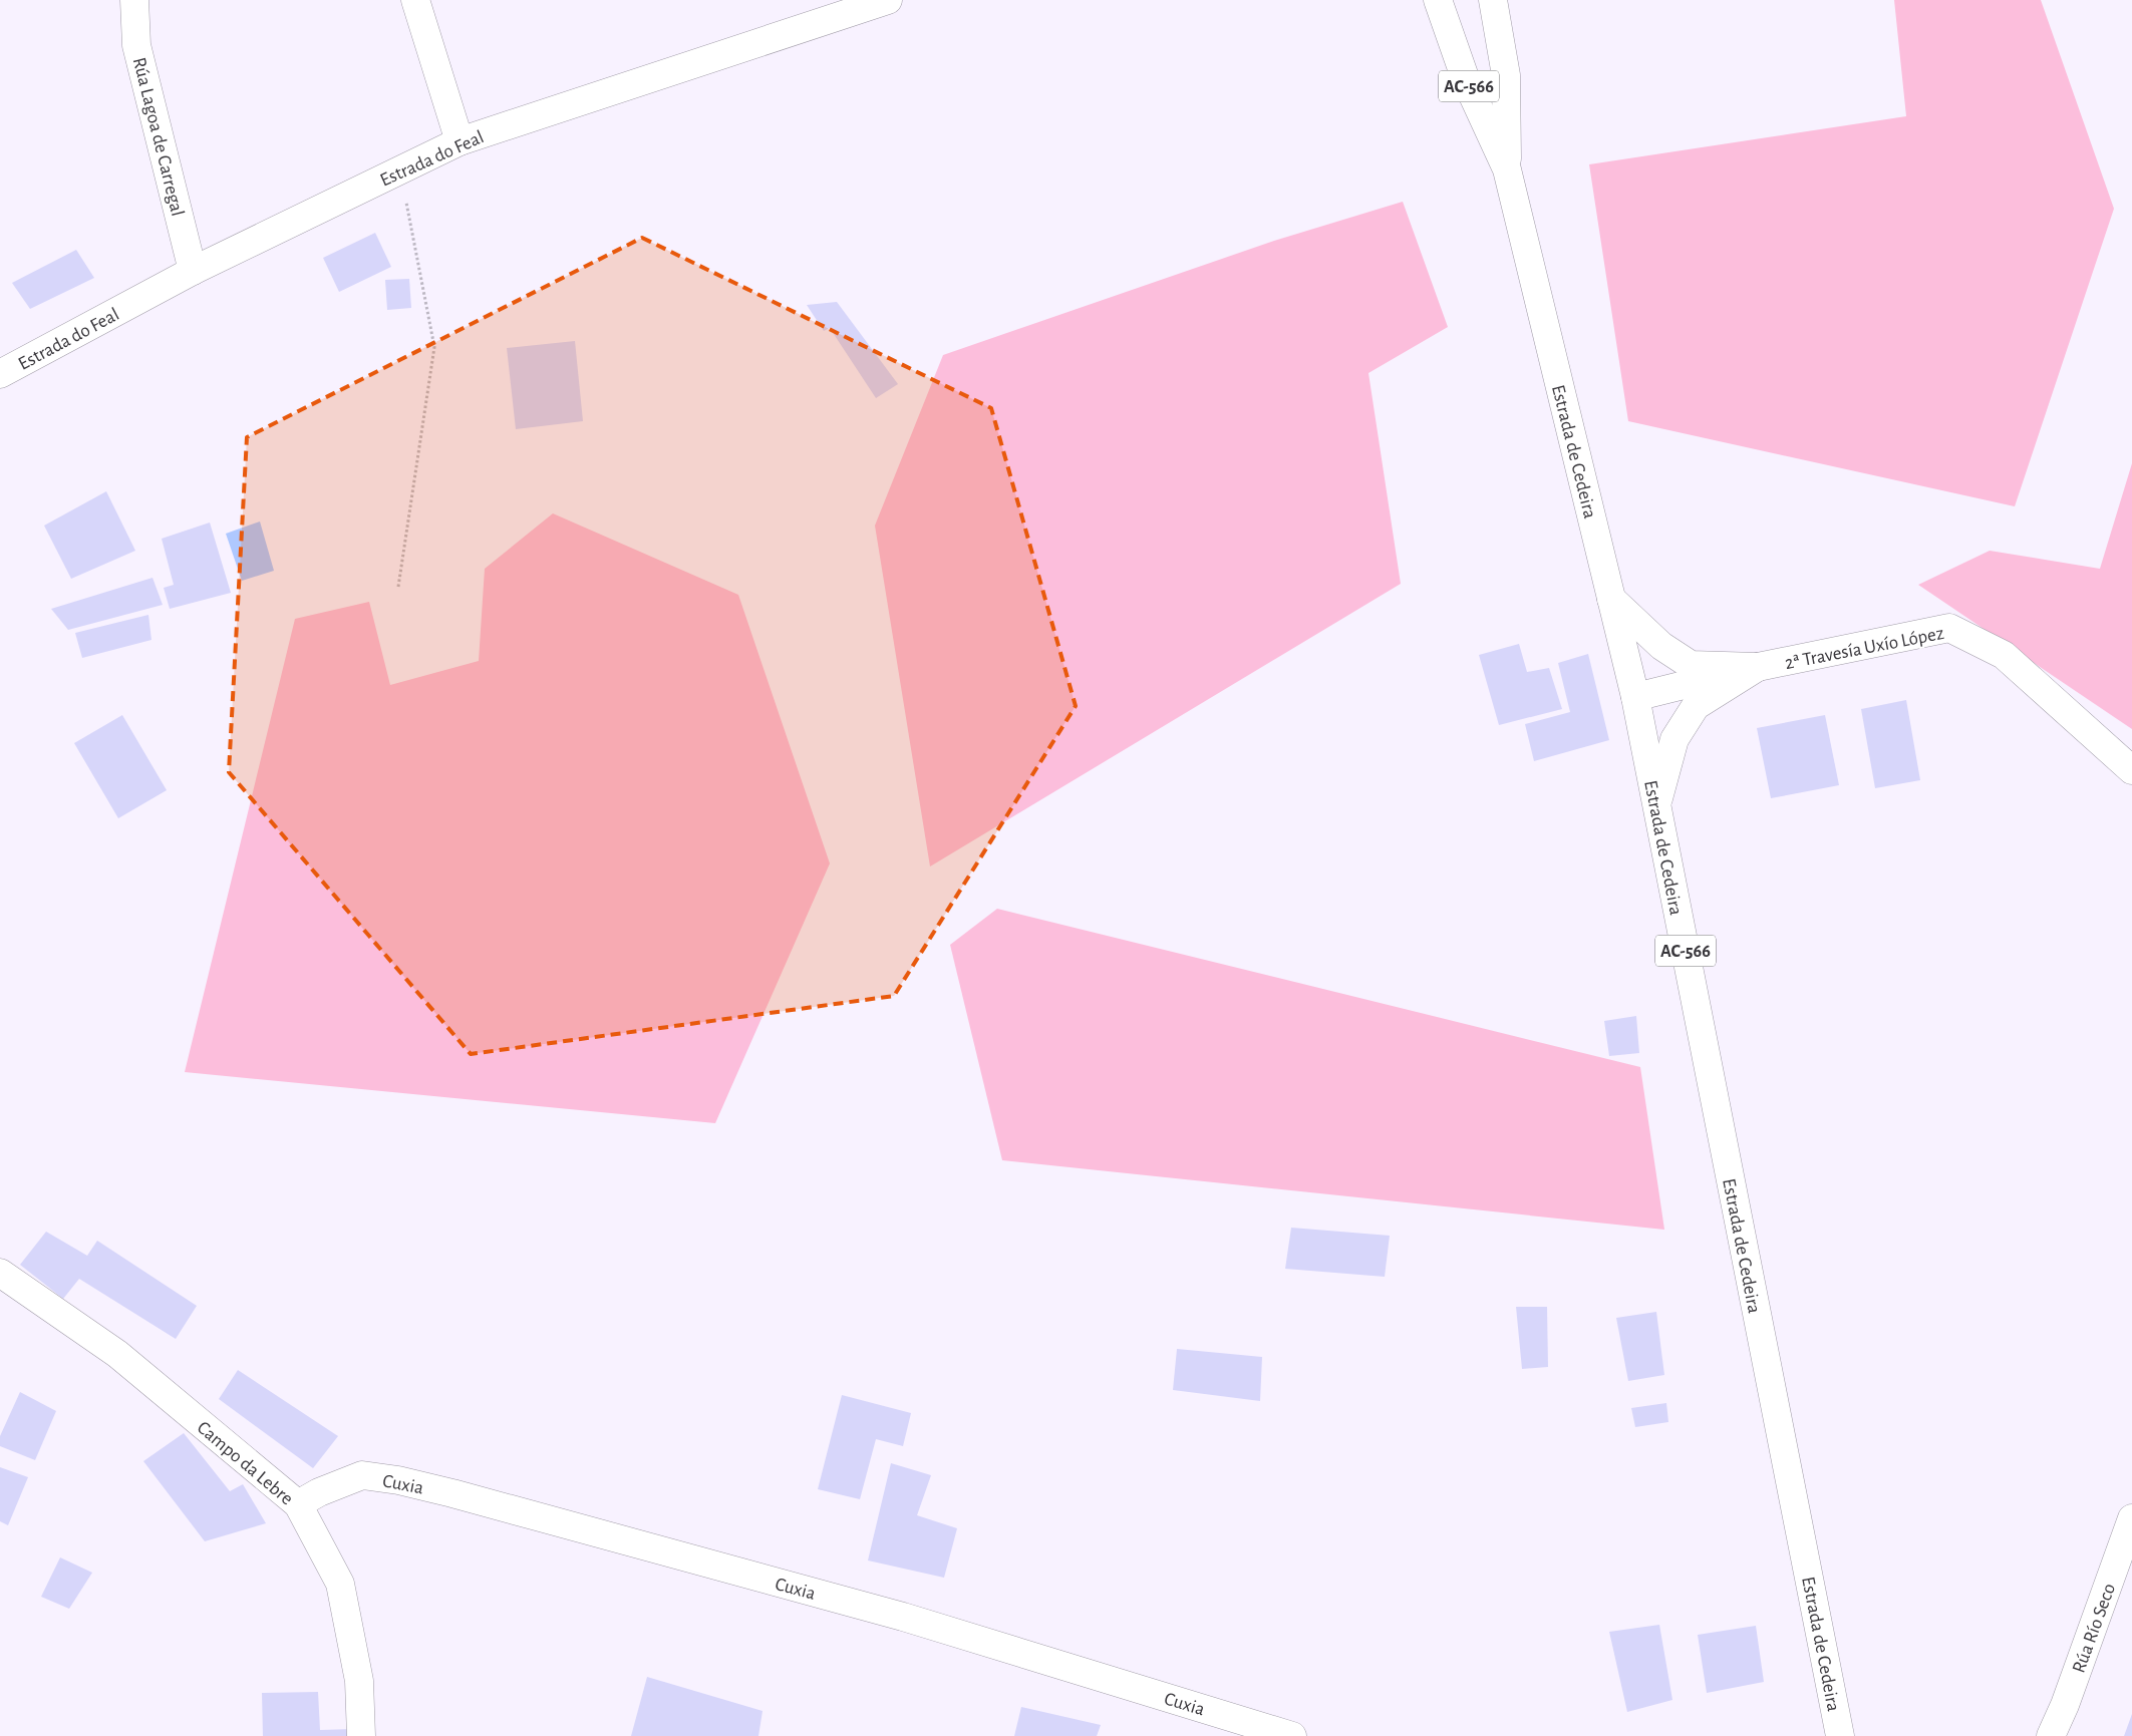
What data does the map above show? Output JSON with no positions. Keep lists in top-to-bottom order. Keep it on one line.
{"streets":{"main road":["AC-566","Rúa Lagoa de Carregal","Estrada do Feal","Estrada de Cedeira","2ª Travesía Uxío López","Campo da Lebre","Cuxia","Rúa Río Seco"]},"crossings":[["Rúa Lagoa de Carregal","Estrada do Feal"],["Campo da Lebre","Cuxia"]]}
